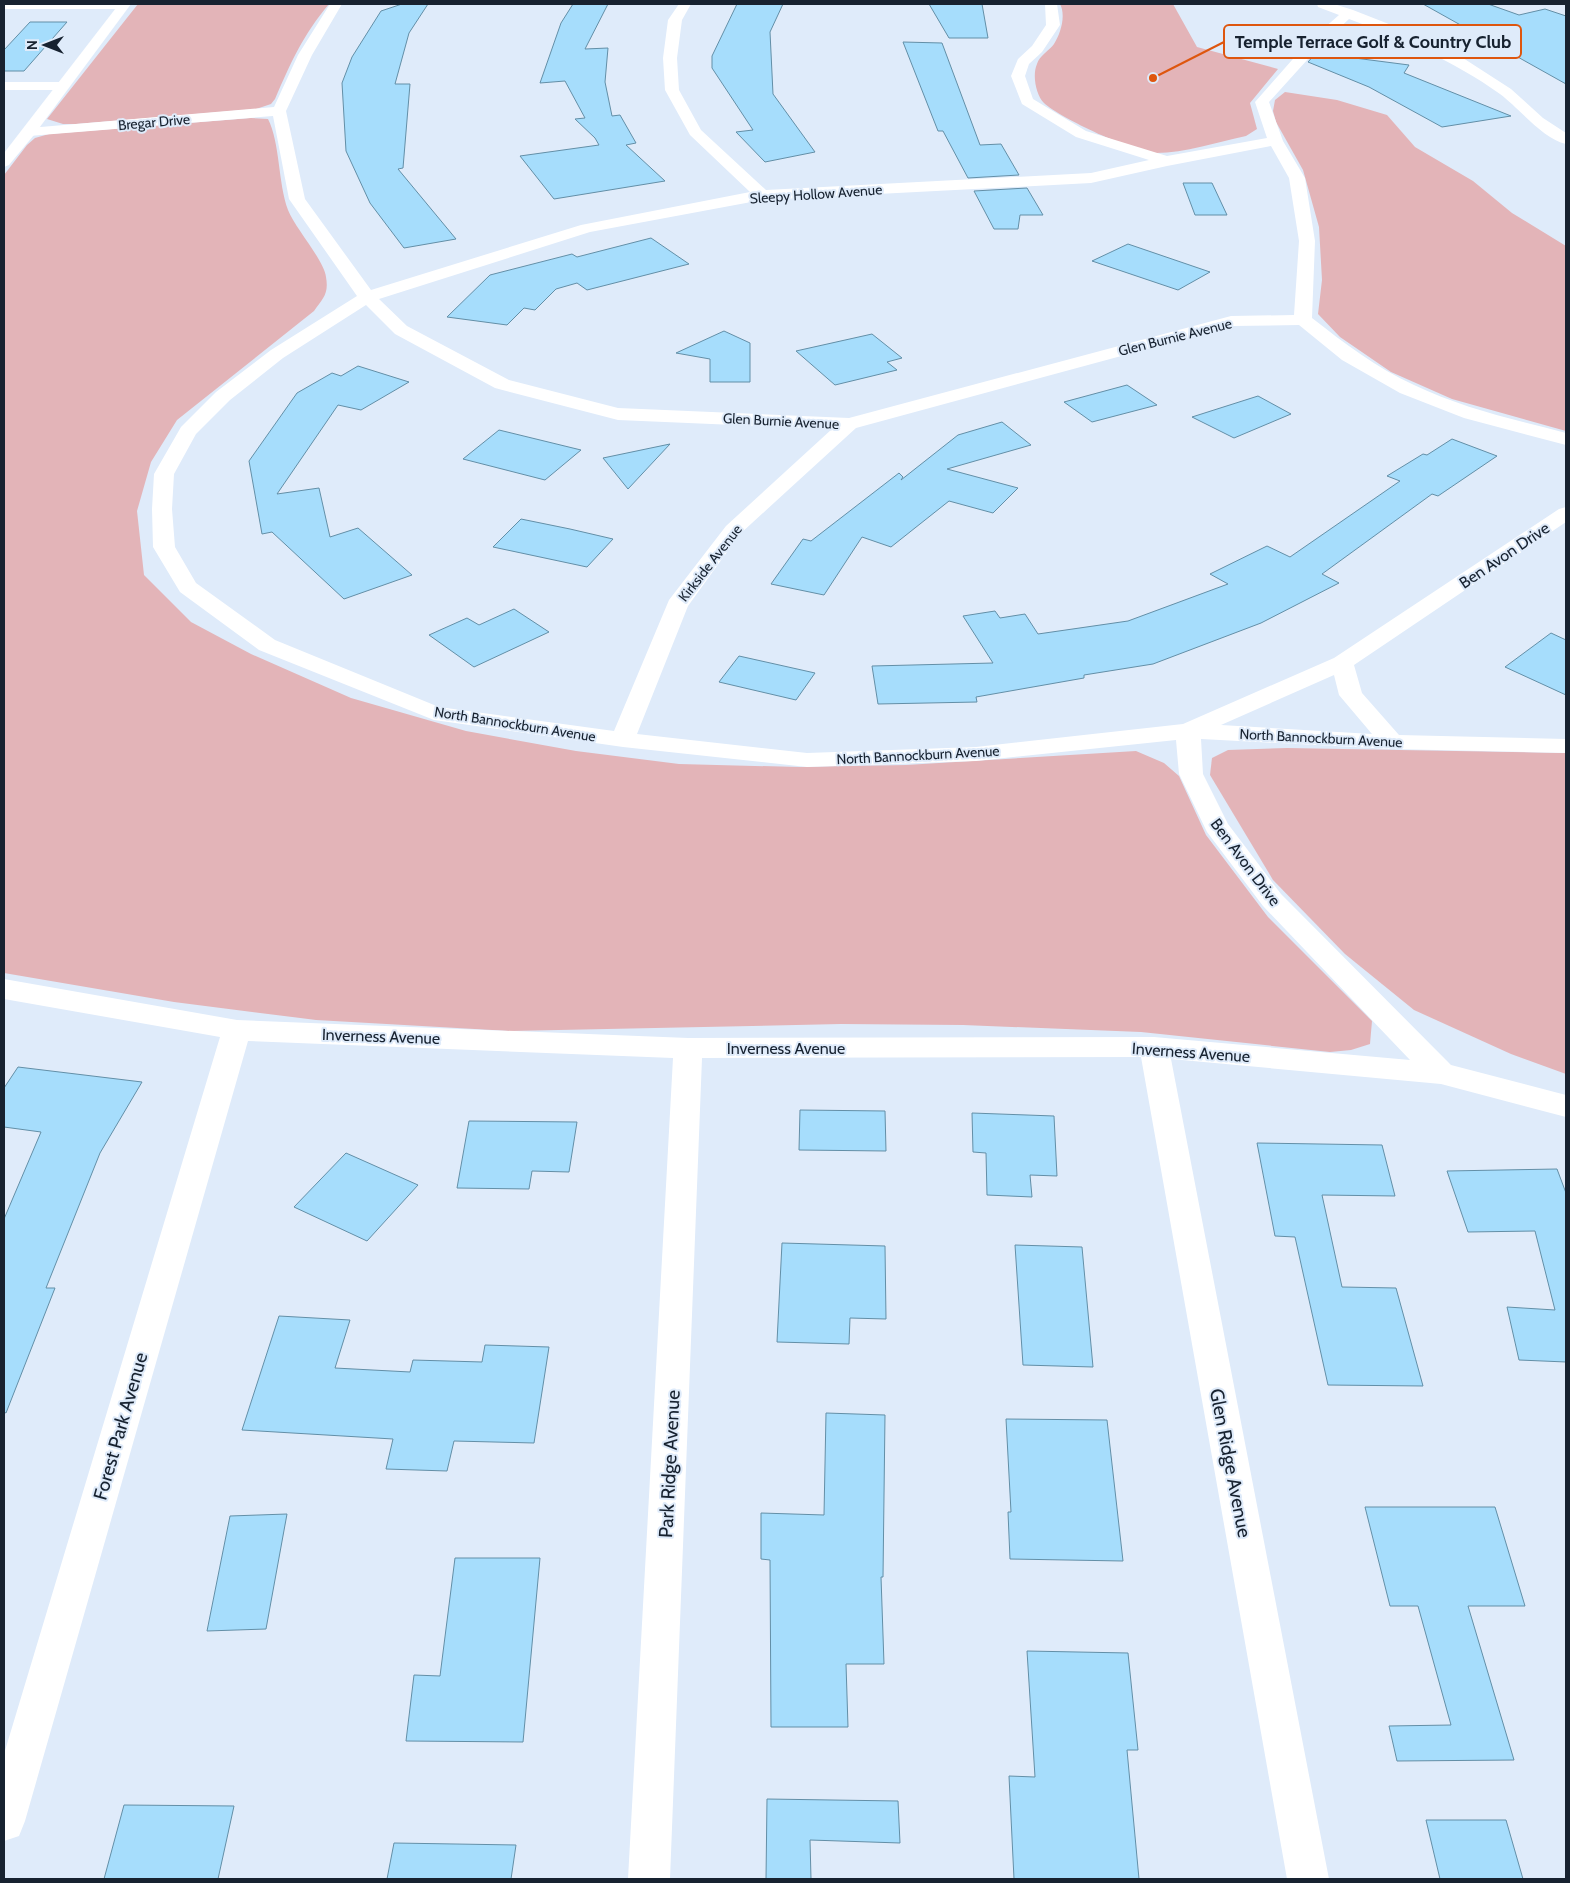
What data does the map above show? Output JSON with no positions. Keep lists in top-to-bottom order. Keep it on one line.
{"streets":{"street":["Bregar Drive","Sleepy Hollow Avenue","Glen Burnie Avenue","Ben Avon Drive","Kirkside Avenue","North Bannockburn Avenue","Inverness Avenue","Forest Park Avenue","Glen Ridge Avenue","Park Ridge Avenue"]},"crossings":[["Sleepy Hollow Avenue","Glen Burnie Avenue"],["Sleepy Hollow Avenue","North Bannockburn Avenue"],["Glen Burnie Avenue","Kirkside Avenue"],["Glen Burnie Avenue","North Bannockburn Avenue"],["Ben Avon Drive","North Bannockburn Avenue"],["Ben Avon Drive","Inverness Avenue"],["Kirkside Avenue","North Bannockburn Avenue"],["Inverness Avenue","Forest Park Avenue"],["Inverness Avenue","Glen Ridge Avenue"],["Inverness Avenue","Park Ridge Avenue"]],"places":["Temple Terrace Golf & Country Club"],"north":"left"}
